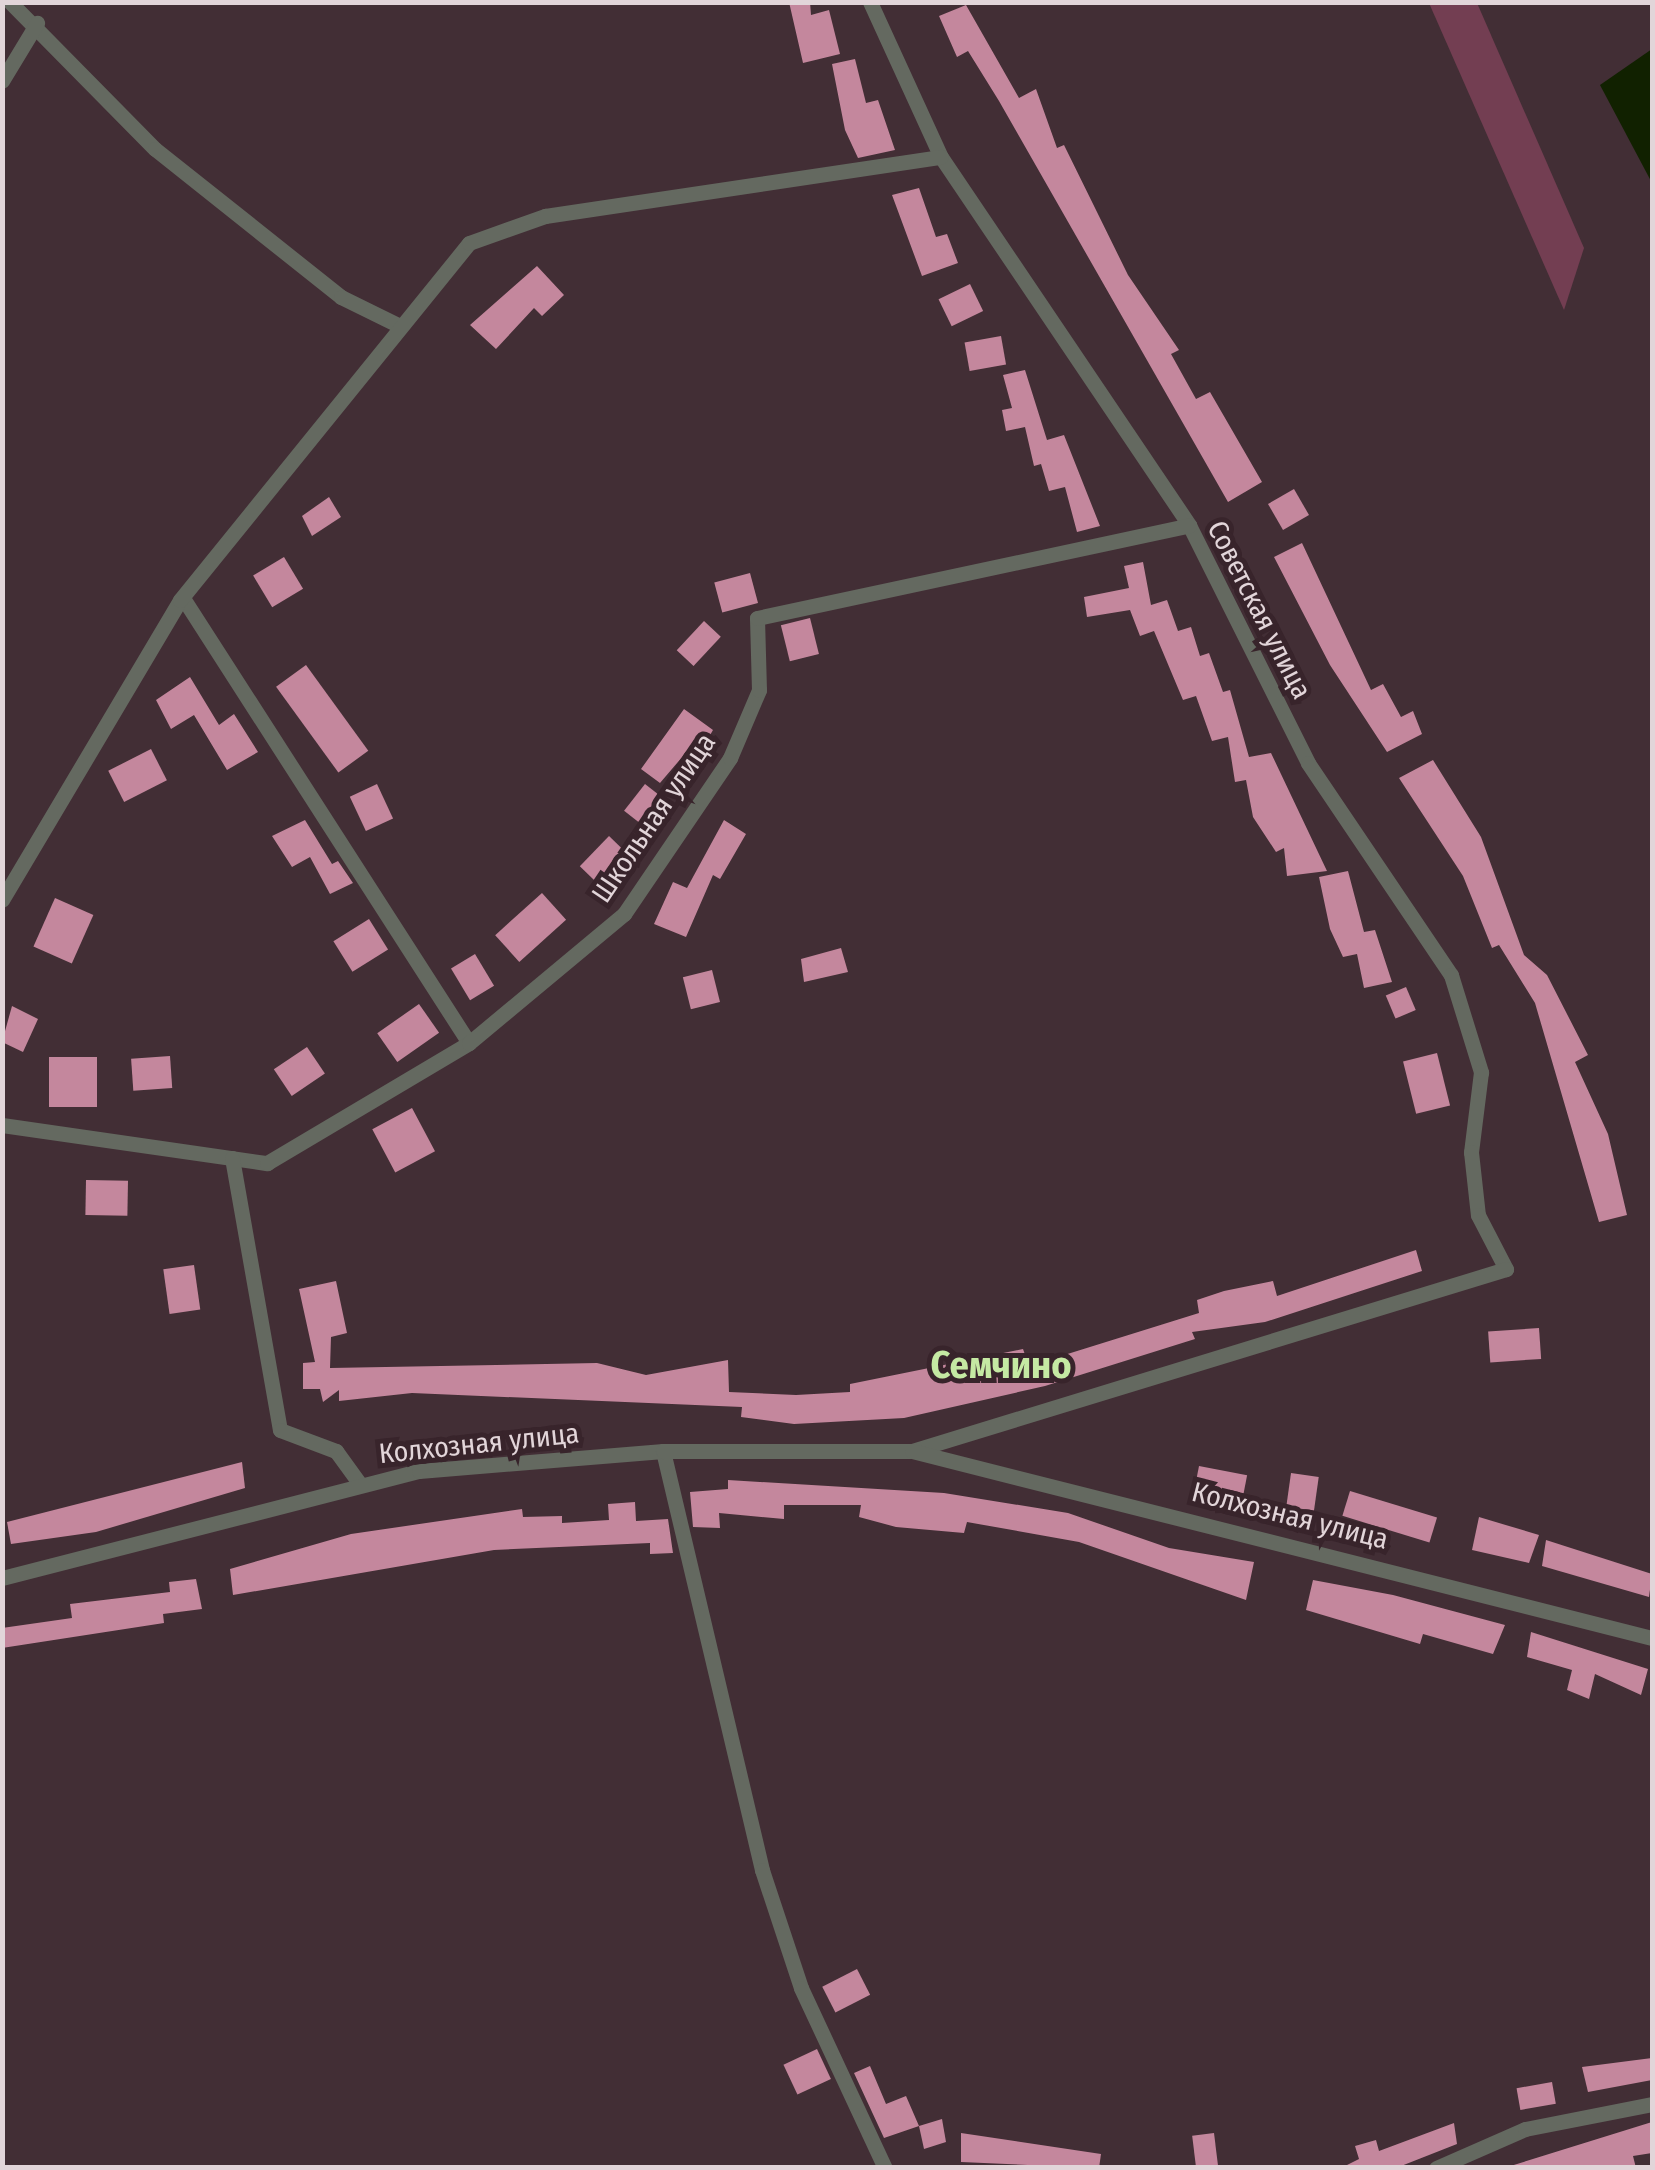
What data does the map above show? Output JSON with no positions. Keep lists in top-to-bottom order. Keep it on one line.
{"streets":{"street":["Советская улица","Школьная улица","Колхозная улица"]},"crossings":[["Советская улица","Школьная улица"],["Советская улица","Колхозная улица"]],"districts":["Семчино"]}
